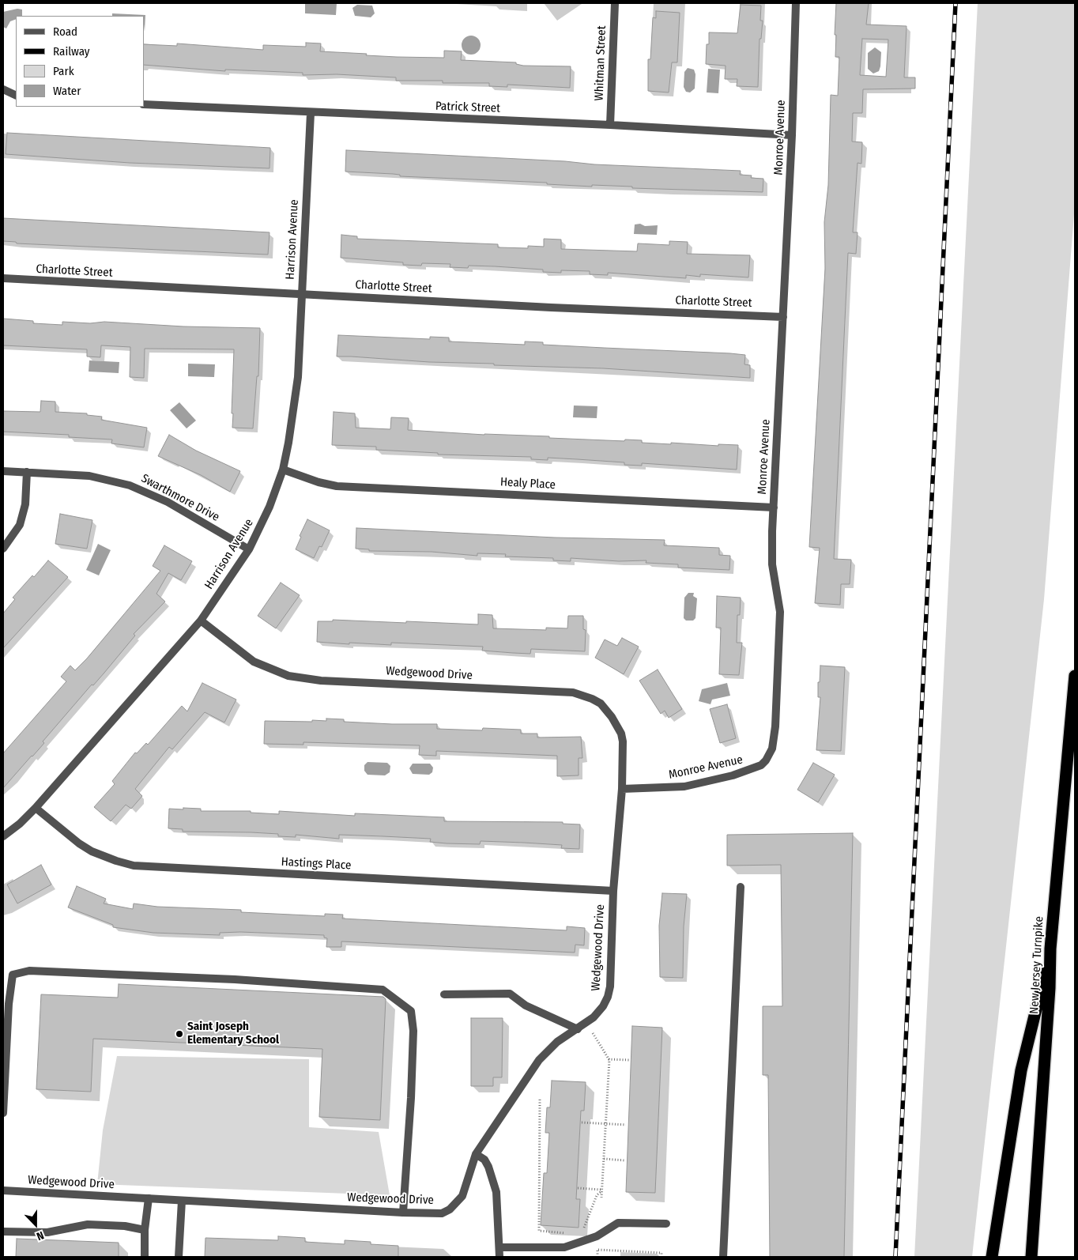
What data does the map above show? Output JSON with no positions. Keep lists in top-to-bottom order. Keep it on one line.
{"streets":{"highway":["New Jersey Turnpike"],"street":["Whitman Street","Patrick Street","Monroe Avenue","Harrison Avenue","Charlotte Street","Healy Place","Swarthmore Drive","Wedgewood Drive","Hastings Place"]},"crossings":[["Whitman Street","Patrick Street"],["Patrick Street","Monroe Avenue"],["Patrick Street","Harrison Avenue"],["Monroe Avenue","Charlotte Street"],["Monroe Avenue","Healy Place"],["Monroe Avenue","Wedgewood Drive"],["Harrison Avenue","Charlotte Street"],["Harrison Avenue","Healy Place"],["Harrison Avenue","Swarthmore Drive"],["Harrison Avenue","Wedgewood Drive"],["Harrison Avenue","Hastings Place"],["Wedgewood Drive","Hastings Place"]],"places":["Saint Joseph Elementary School"],"legend":["Road","Railway","Park","Water"],"north":"bottom"}
